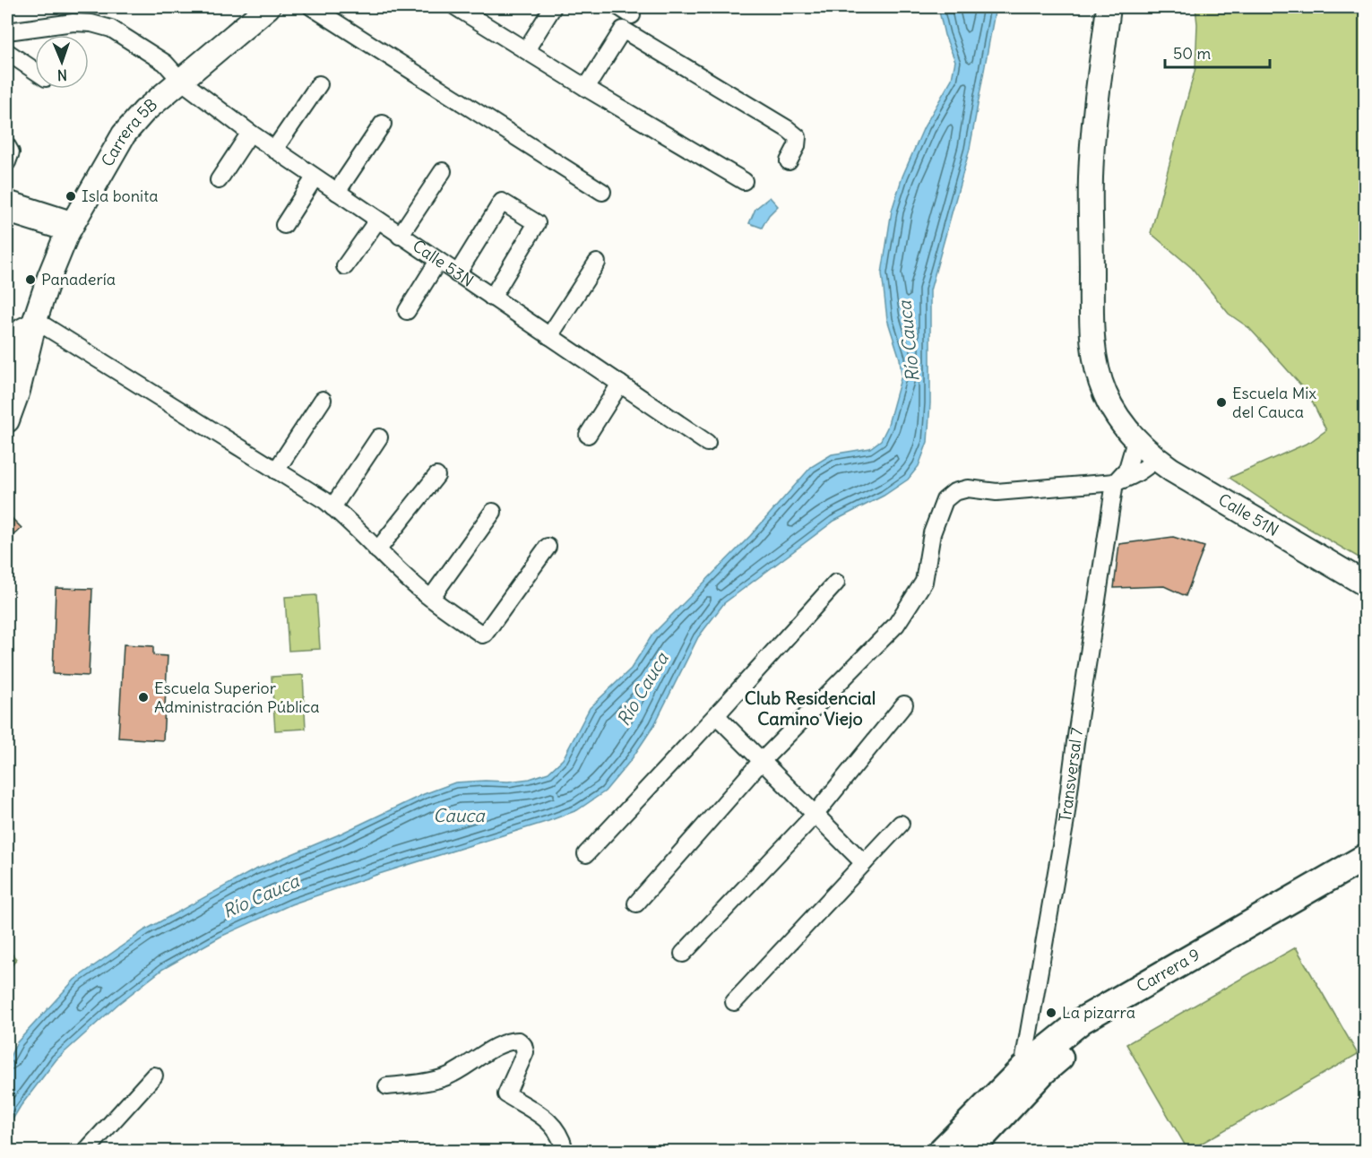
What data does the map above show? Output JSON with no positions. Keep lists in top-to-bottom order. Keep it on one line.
{"streets":{"main road":["Carrera 5B","Calle 51N","Carrera 9"],"street":["Calle 53N","Transversal 7"]},"crossings":[["Carrera 5B","Calle 53N"],["Transversal 7","Carrera 9"]],"districts":["Club Residencial Camino Viejo"],"water":["Río Cauca","Cauca"],"places":["Isla bonita","Panadería","Escuela Mix del Cauca","Escuela Superior Administración Pública","La pizarra"],"scale_bar":"50 m","north":"bottom"}
